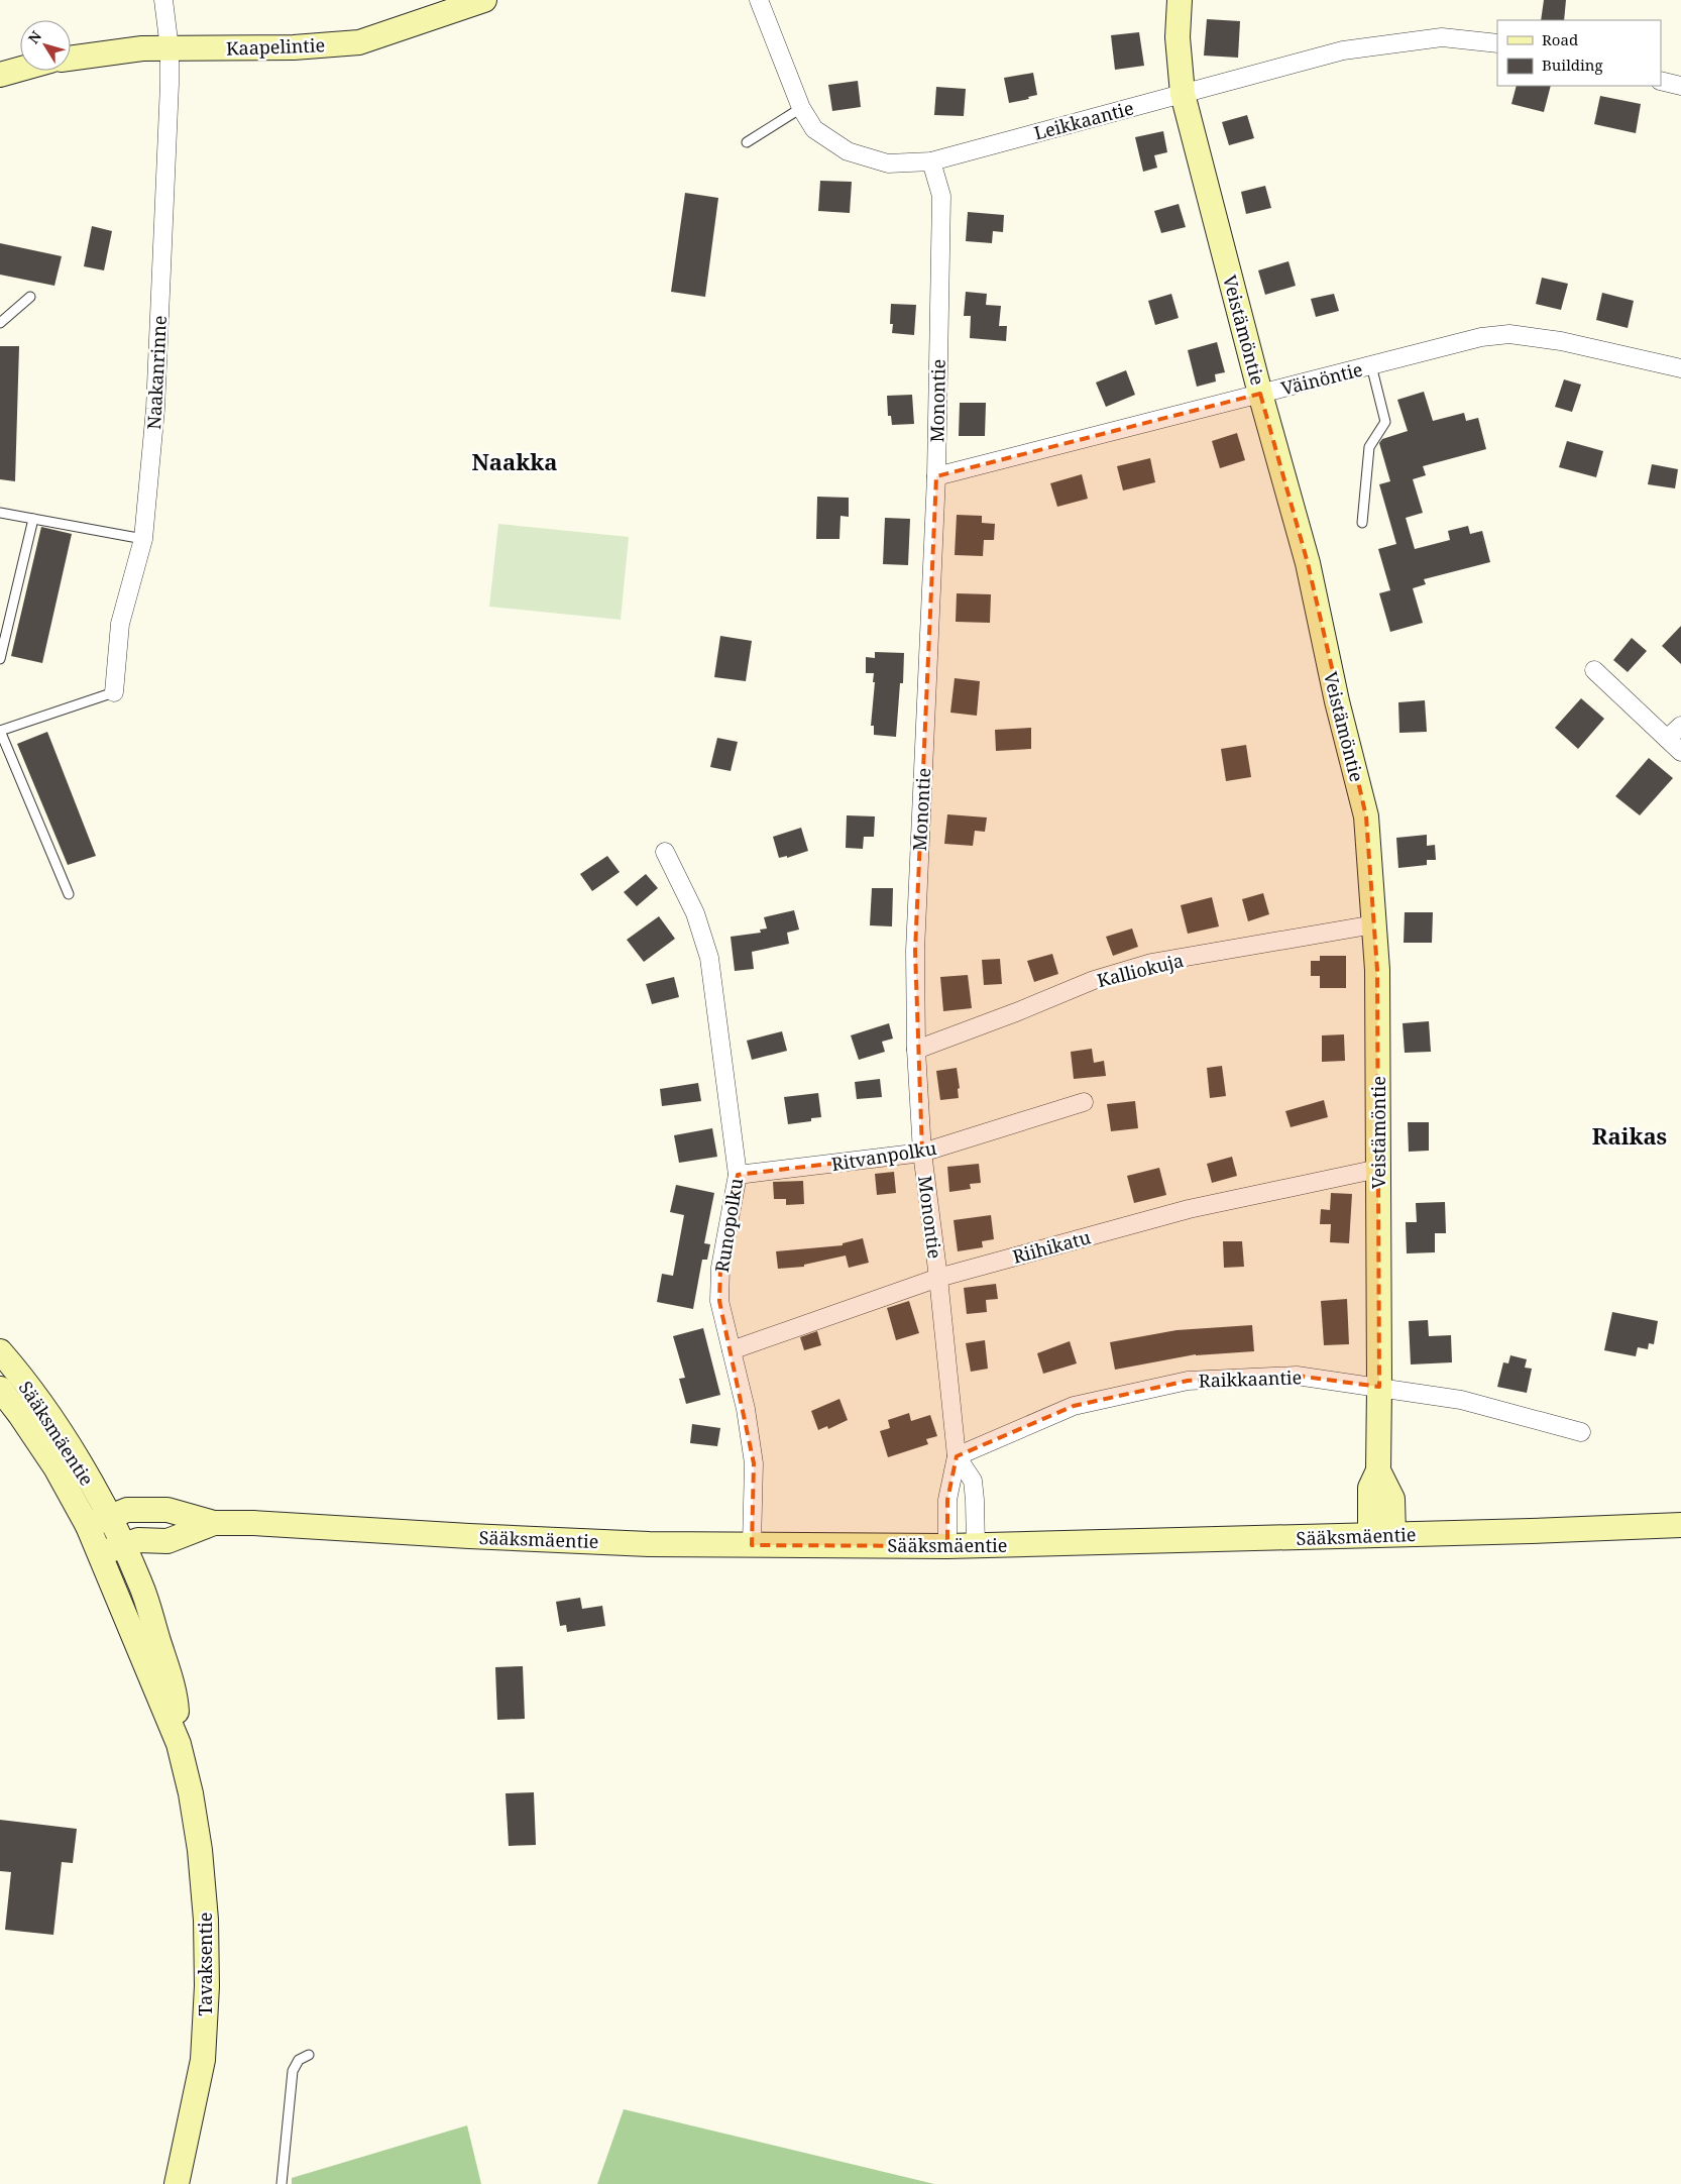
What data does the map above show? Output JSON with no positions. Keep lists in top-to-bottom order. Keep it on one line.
{"streets":{"street":["Kaapelintie","Leikkaantie","Veistämöntie","Naakanrinne","Väinöntie","Monontie","Kalliokuja","Ritvanpolku","Runopolku","Riihikatu","Raikkaantie","Sääksmäentie","Tavaksentie"]},"crossings":[["Kaapelintie","Naakanrinne"],["Leikkaantie","Veistämöntie"],["Leikkaantie","Monontie"],["Veistämöntie","Väinöntie"],["Veistämöntie","Kalliokuja"],["Veistämöntie","Riihikatu"],["Veistämöntie","Raikkaantie"],["Veistämöntie","Sääksmäentie"],["Väinöntie","Monontie"],["Monontie","Kalliokuja"],["Monontie","Ritvanpolku"],["Monontie","Riihikatu"],["Monontie","Raikkaantie"],["Monontie","Sääksmäentie"],["Ritvanpolku","Runopolku"],["Runopolku","Riihikatu"],["Runopolku","Sääksmäentie"],["Sääksmäentie","Tavaksentie"]],"districts":["Naakka","Raikas"],"legend":["Road","Building"],"north":"top left"}
